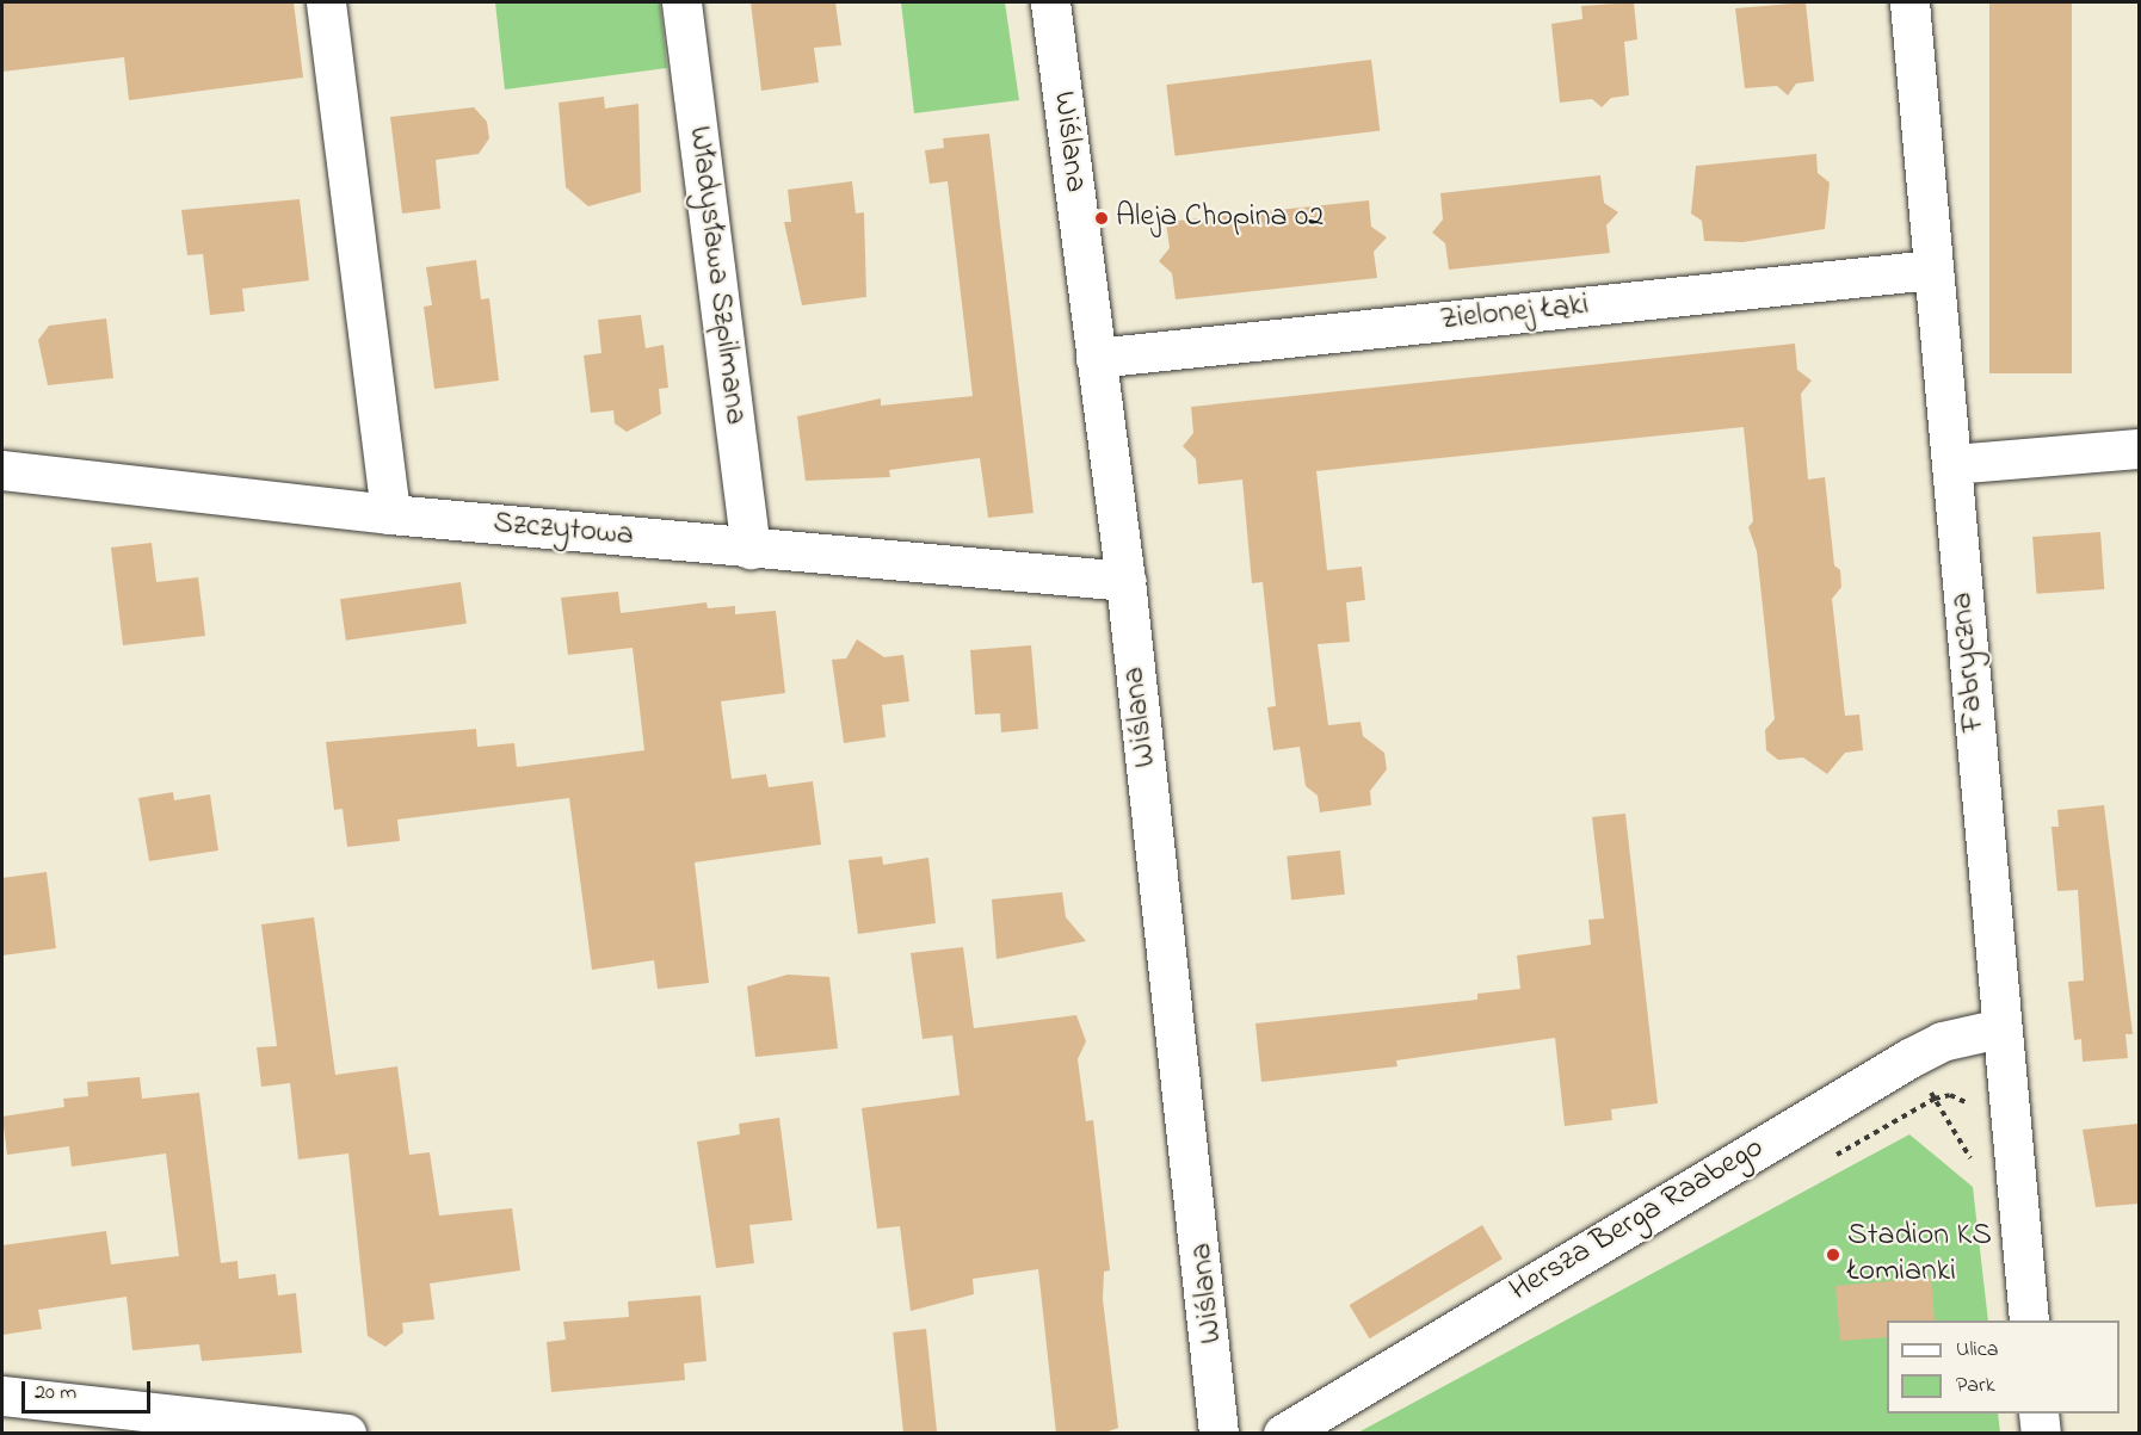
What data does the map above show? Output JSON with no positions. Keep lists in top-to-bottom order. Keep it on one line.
{"streets":{"street":["Wiślana","Władysława Szpilmana","Zielonej Łąki","Szczytowa","Fabryczna","Hersza Berga Raabego"]},"crossings":[["Wiślana","Zielonej Łąki"],["Wiślana","Szczytowa"],["Władysława Szpilmana","Szczytowa"],["Zielonej Łąki","Fabryczna"],["Fabryczna","Hersza Berga Raabego"]],"places":["Aleja Chopina 02","Stadion KS Łomianki"],"legend":["Ulica","Park"],"scale_bar":"20 m"}
